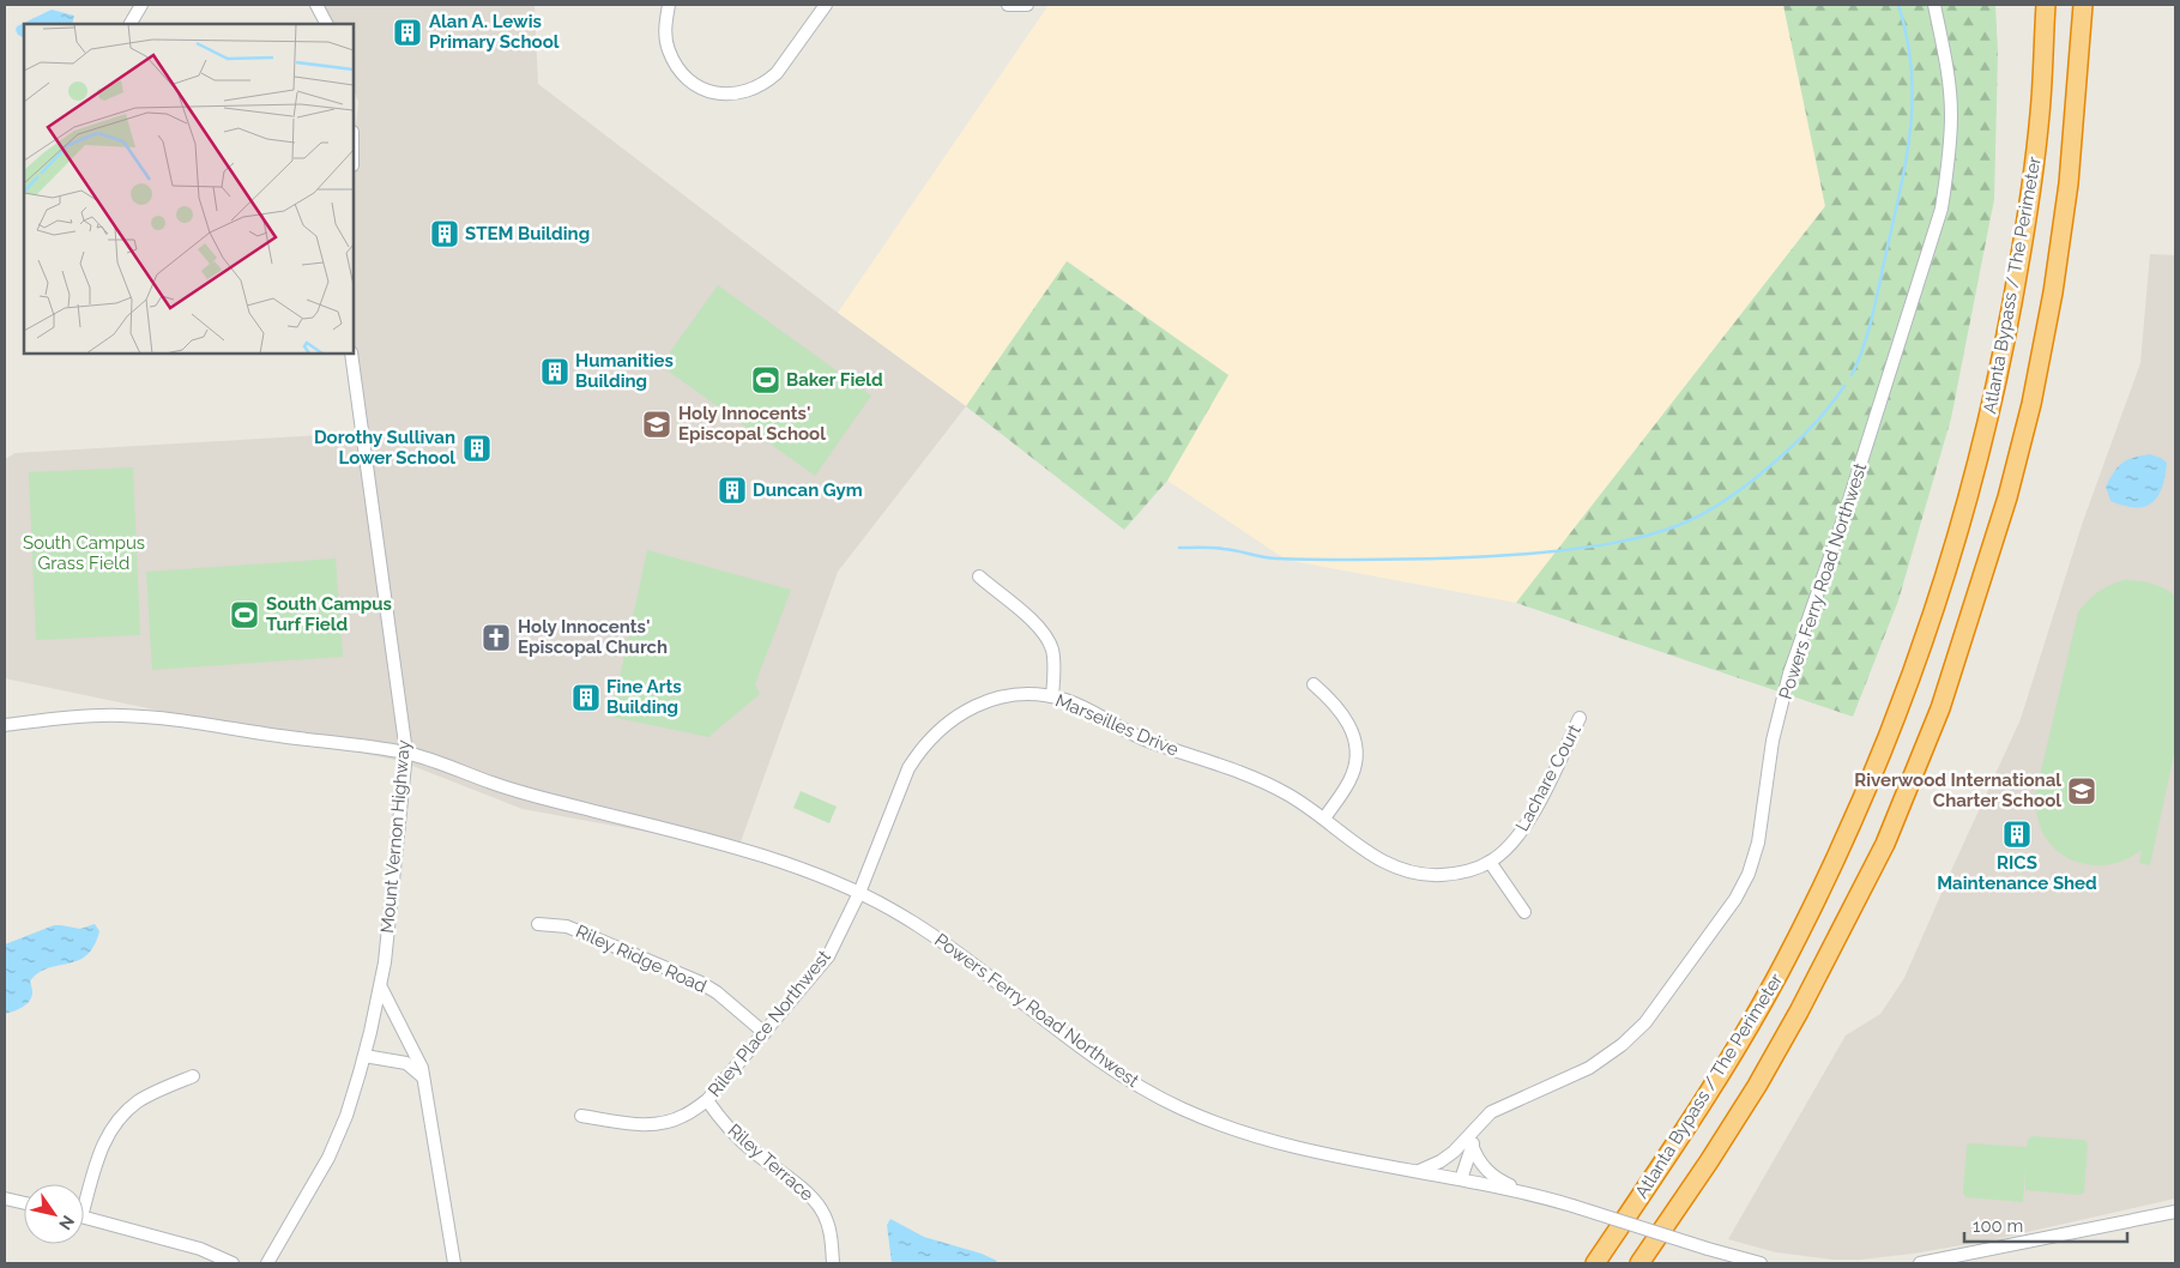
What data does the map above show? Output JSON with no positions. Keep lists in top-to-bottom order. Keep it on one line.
{"streets":{"highway":["Atlanta Bypass / The Perimeter"],"street":["Powers Ferry Road Northwest","Marseilles Drive","Lachare Court","Mount Vernon Highway","Riley Ridge Road","Riley Place Northwest","Riley Terrace"]},"crossings":[["Powers Ferry Road Northwest","Marseilles Drive"],["Powers Ferry Road Northwest","Mount Vernon Highway"],["Powers Ferry Road Northwest","Riley Place Northwest"],["Marseilles Drive","Lachare Court"],["Marseilles Drive","Riley Place Northwest"],["Riley Ridge Road","Riley Place Northwest"],["Riley Place Northwest","Riley Terrace"]],"parks":["South Campus Grass Field"],"places":{"building":["Alan A. Lewis Primary School","STEM Building","Humanities Building","Dorothy Sullivan Lower School","Duncan Gym","Fine Arts Building","RICS Maintenance Shed"],"sports":["Baker Field","South Campus Turf Field"],"school or university":["Holy Innocents' Episcopal School","Riverwood International Charter School"],"church":["Holy Innocents' Episcopal Church"]},"scale_bar":"100 m","north":"bottom right"}
